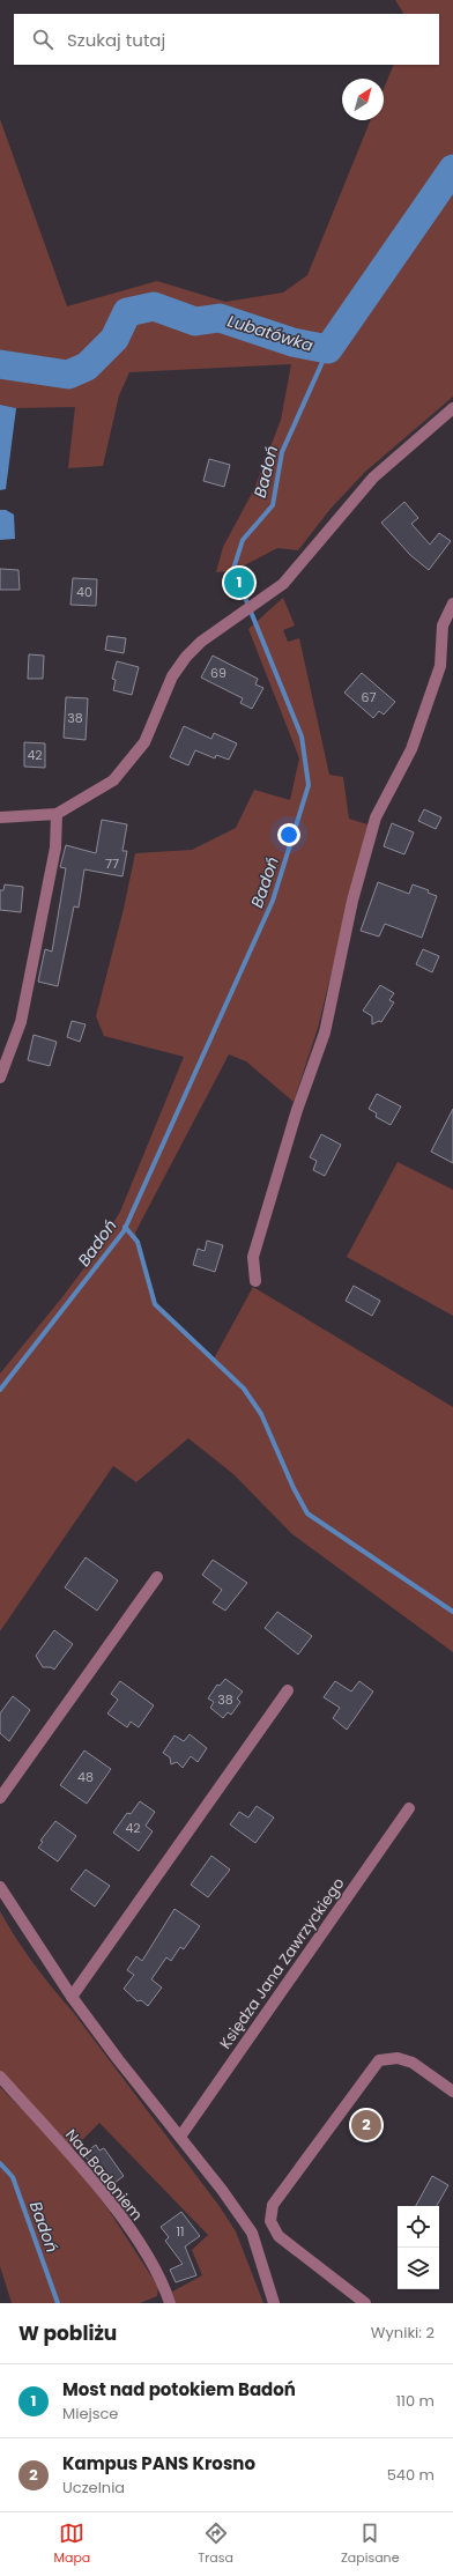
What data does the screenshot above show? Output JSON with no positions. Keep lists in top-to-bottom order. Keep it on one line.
{"streets":{"street":["Księdza Jana Zawrzyckiego","Nad Badoniem"]},"water":["Lubatówka","Badoń"],"house_numbers":["40","69","67","38","42","77","38","48","42","11"],"north":"top right","page":{"search":"Szukaj tutaj","pins":["1","2"],"heading":["W pobliżu","Wyniki: 2"],"list":[{"mark":"1","name":"Most nad potokiem Badoń","note":"Miejsce","value":"110 m"},{"mark":"2","name":"Kampus PANS Krosno","note":"Uczelnia","value":"540 m"}],"nav":["Mapa","Trasa","Zapisane"]}}
